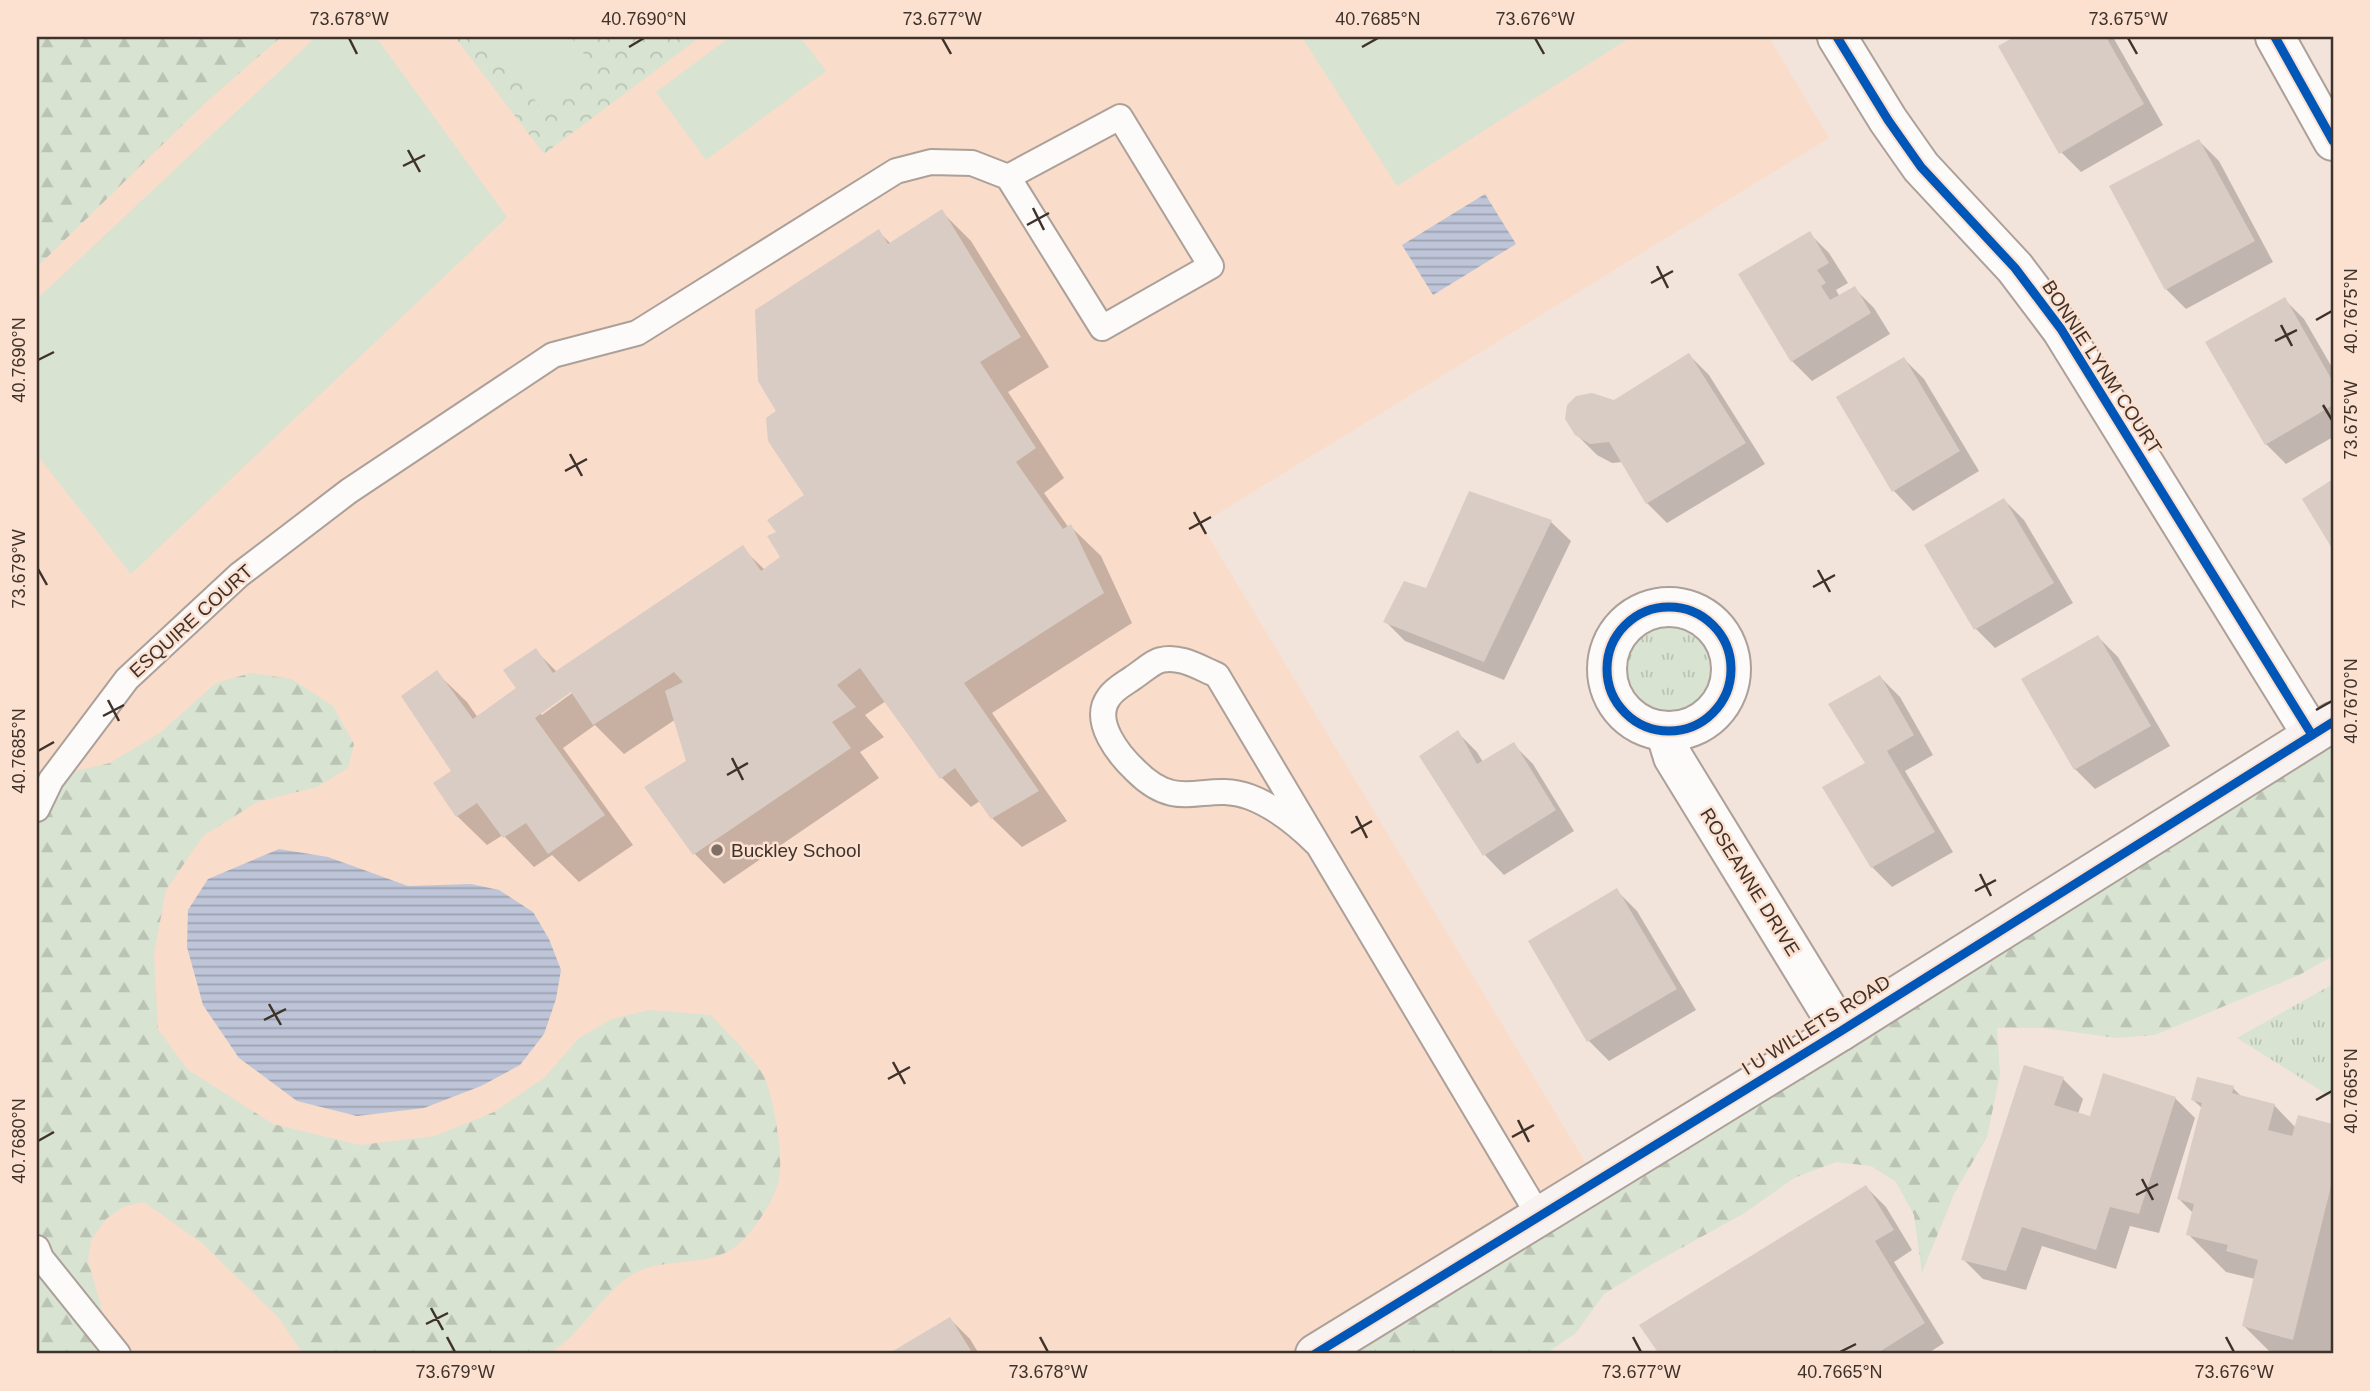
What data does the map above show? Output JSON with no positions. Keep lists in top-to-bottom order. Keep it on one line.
{"streets":{"street":["BONNIE LYNM COURT","ROSEANNE DRIVE","I U WILLETS ROAD"],"lane":["ESQUIRE COURT"]},"crossings":[["BONNIE LYNM COURT","I U WILLETS ROAD"],["ROSEANNE DRIVE","I U WILLETS ROAD"]],"places":["Buckley School"],"coordinates":["73.678°W","40.7690°N","73.677°W","40.7685°N","73.676°W","73.675°W","40.7675°N","73.679°W","40.7670°N","40.7665°N","40.7680°N"]}
